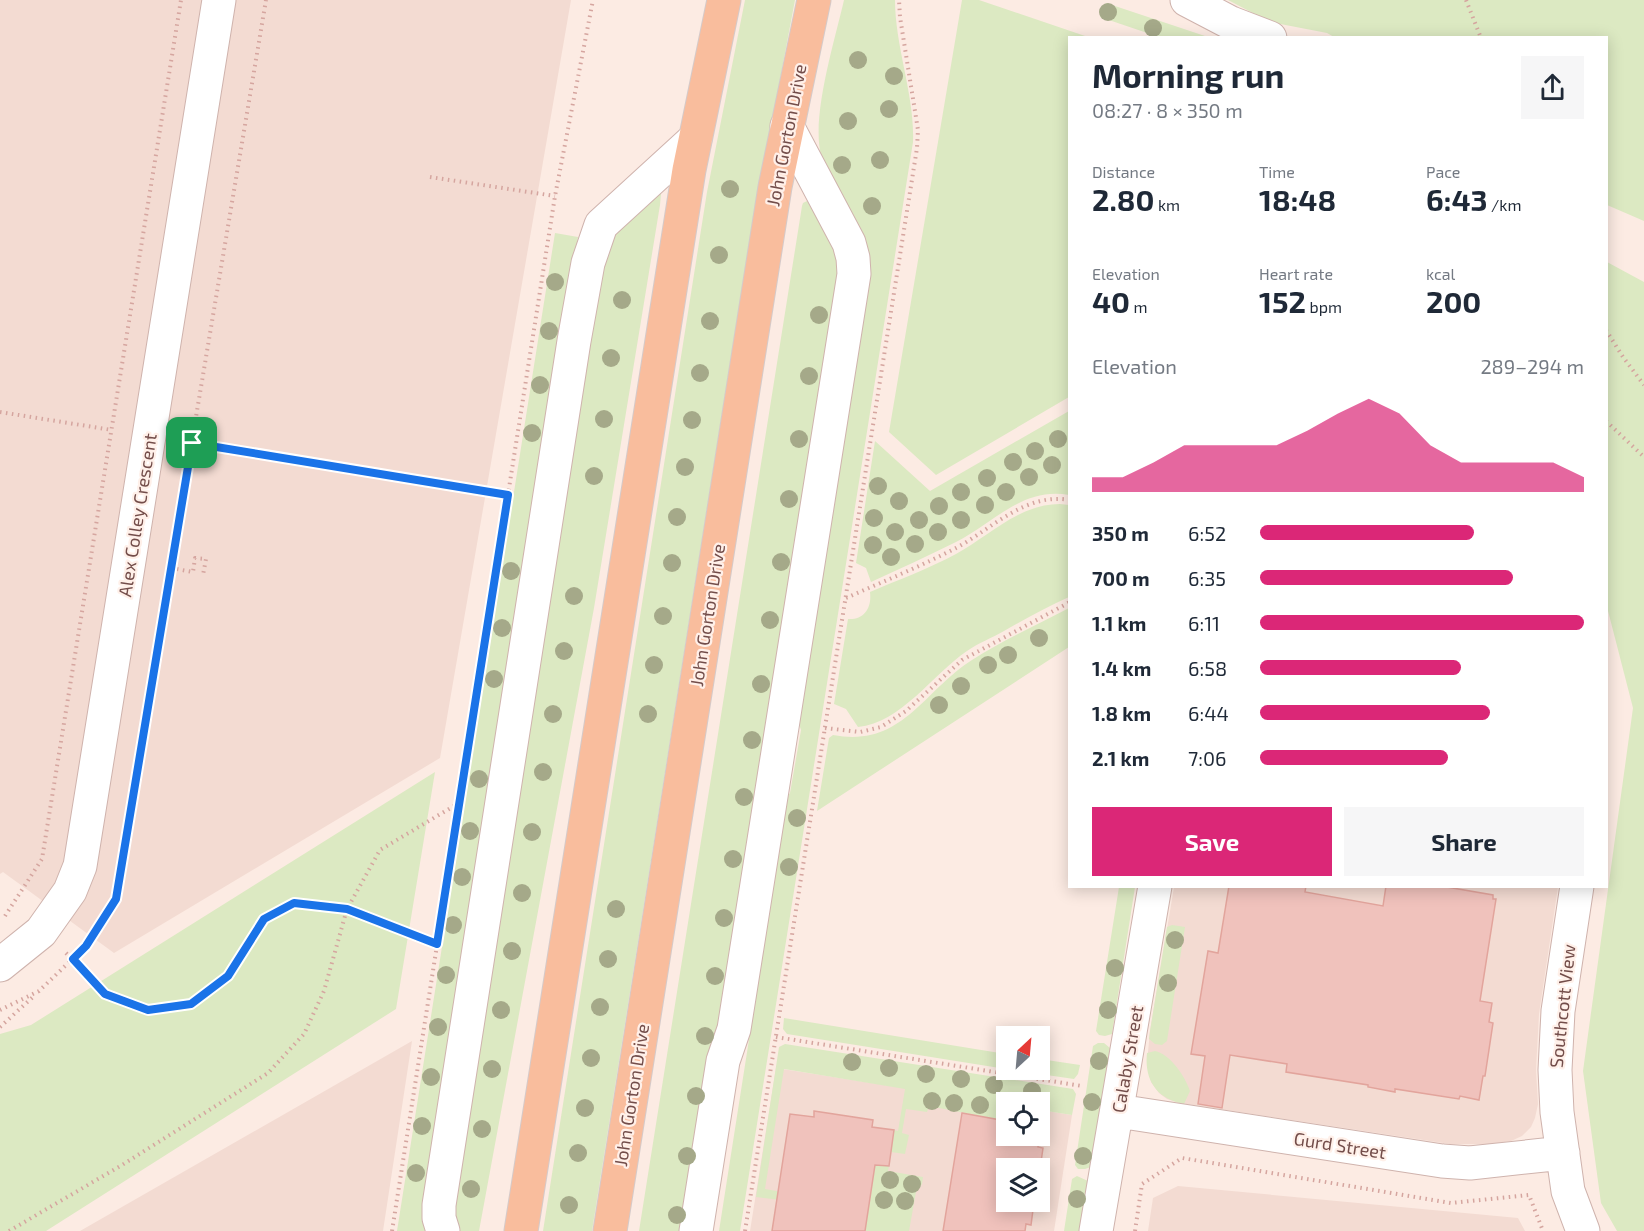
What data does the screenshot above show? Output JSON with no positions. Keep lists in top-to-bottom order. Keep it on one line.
{"streets":{"main road":["John Gorton Drive"],"street":["Alex Colley Crescent","Southcott View","Calaby Street","Gurd Street"]},"crossings":[["Southcott View","Gurd Street"],["Calaby Street","Gurd Street"]],"north":"top right","page":{"heading":["Morning run","08:27 · 8 × 350 m"],"stats":[["Distance","2.80 km"],["Time","18:48"],["Pace","6:43 /km"],["Elevation","40 m"],["Heart rate","152 bpm"],["kcal","200"]],"chart":["Elevation","289–294 m"],"list":[{"name":"350 m","note":"6:52"},{"name":"700 m","note":"6:35"},{"name":"1.1 km","note":"6:11"},{"name":"1.4 km","note":"6:58"},{"name":"1.8 km","note":"6:44"},{"name":"2.1 km","note":"7:06"}],"buttons":["Save","Share"]}}
